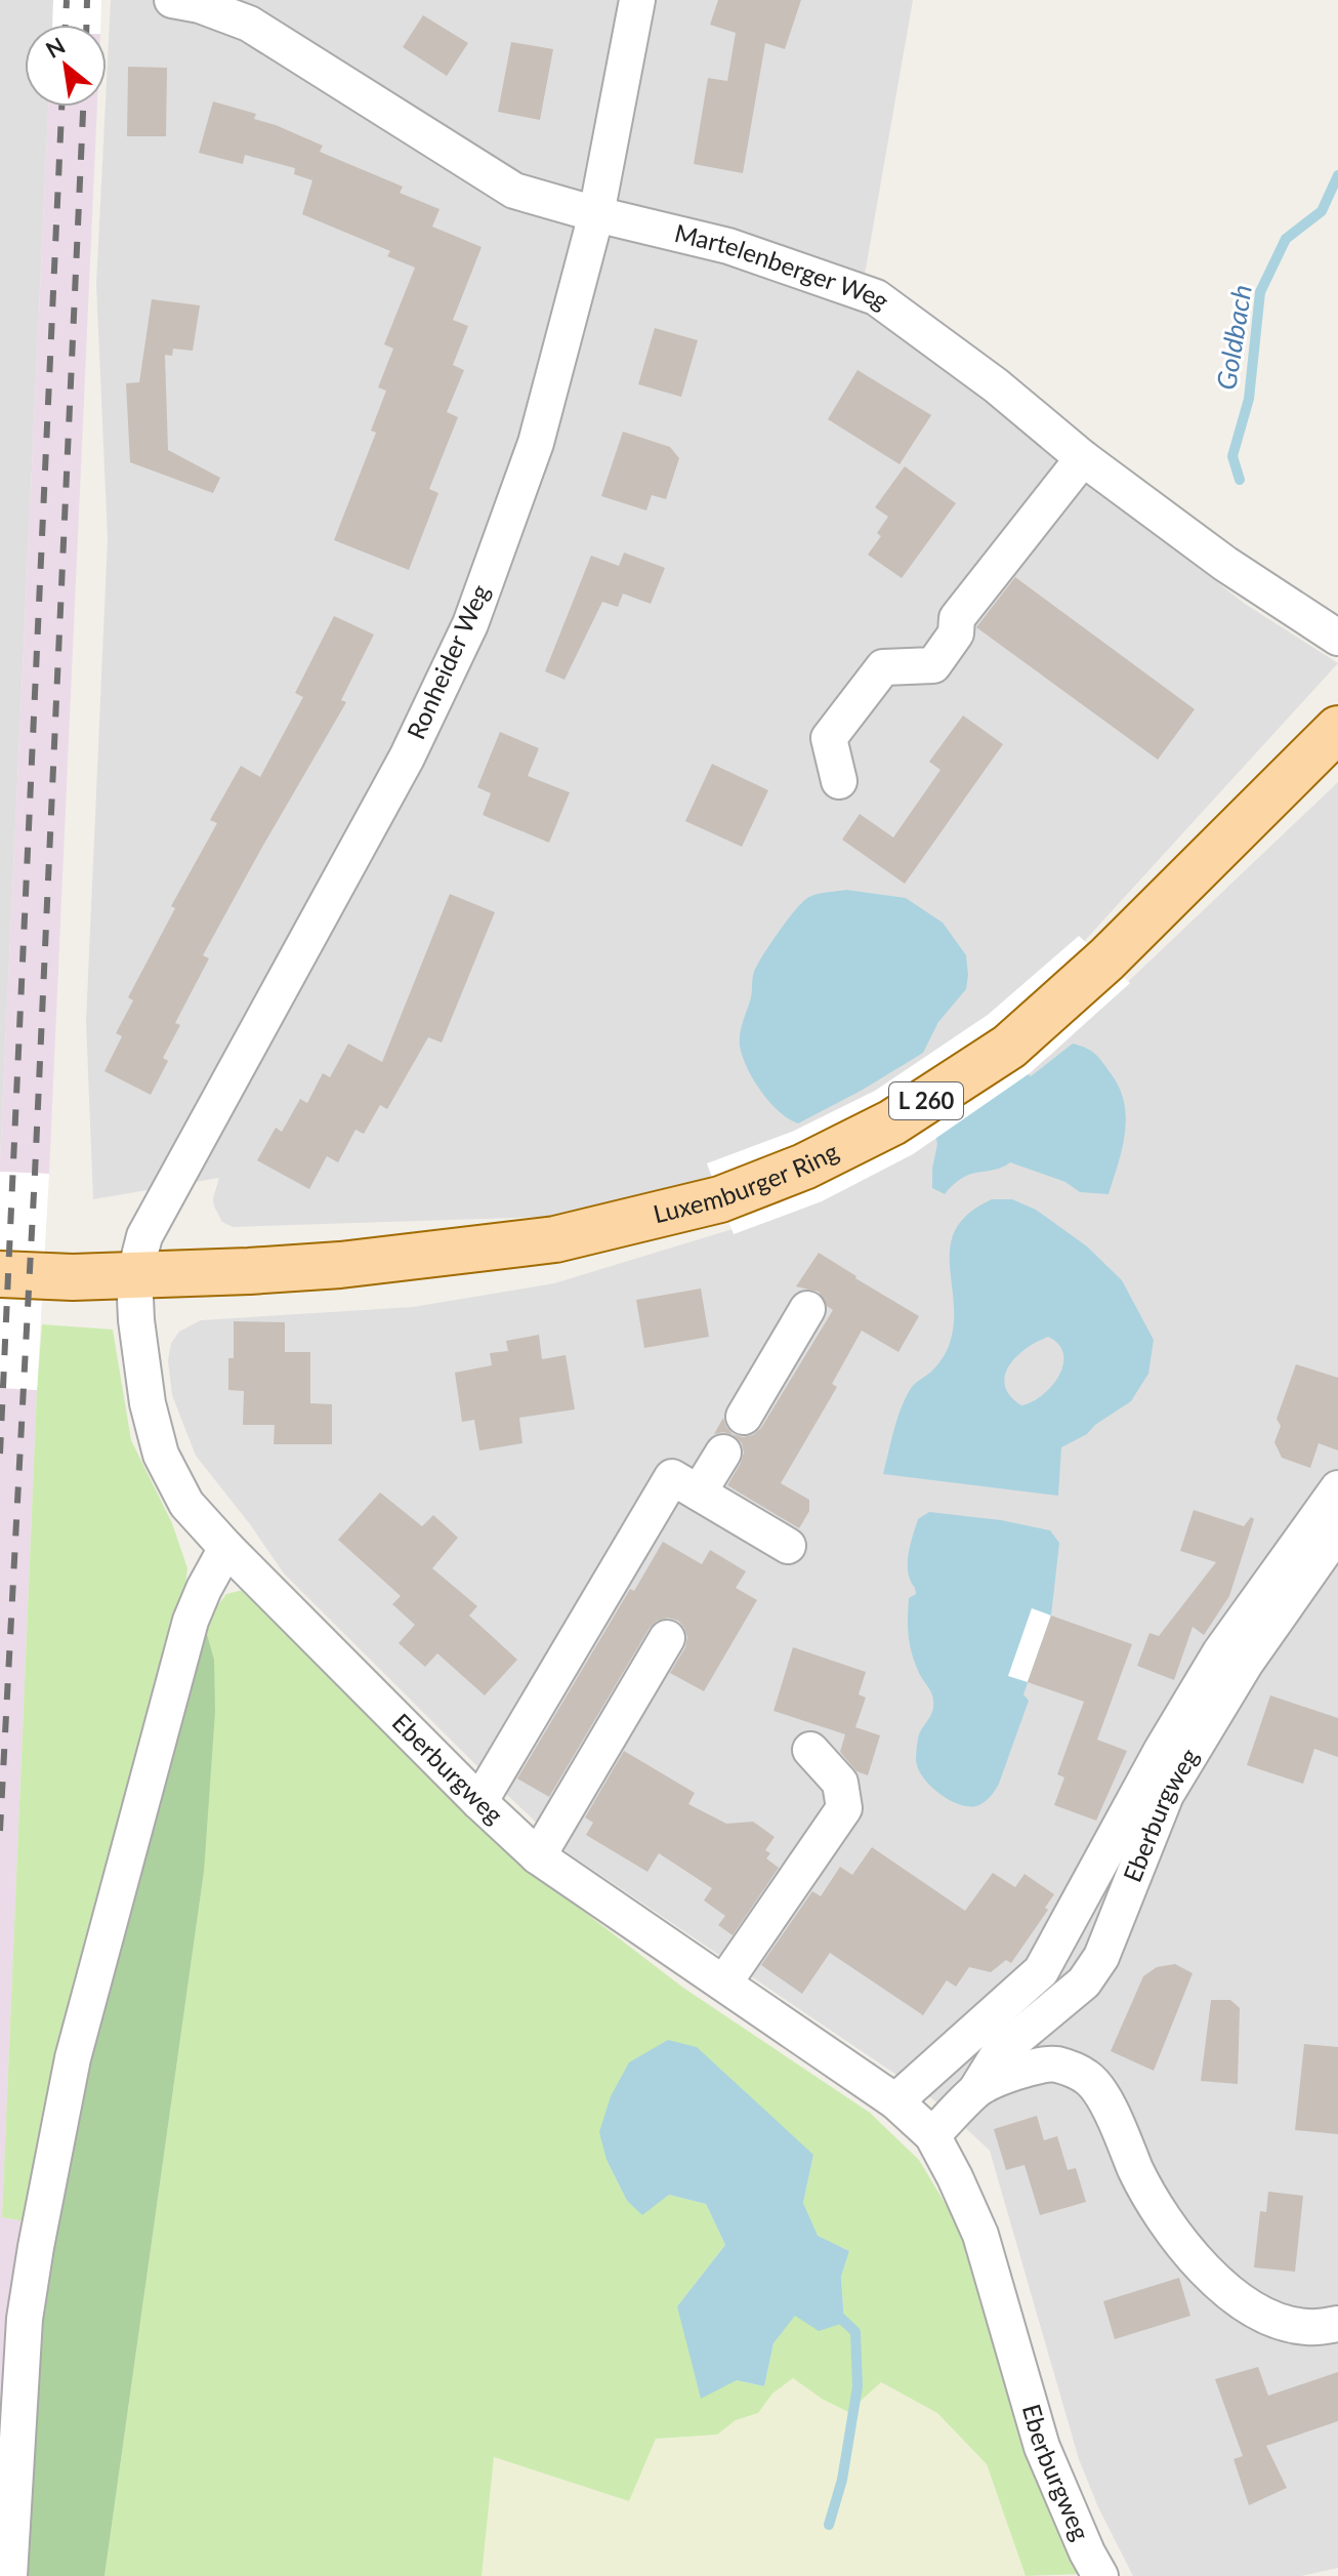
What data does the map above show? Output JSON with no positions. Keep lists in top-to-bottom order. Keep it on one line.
{"streets":{"main road":["L 260","Luxemburger Ring"],"street":["Martelenberger Weg","Ronheider Weg","Eberburgweg"]},"crossings":[["Martelenberger Weg","Ronheider Weg"],["Ronheider Weg","Luxemburger Ring"],["Ronheider Weg","Eberburgweg"],["Luxemburger Ring","Eberburgweg"]],"water":["Goldbach"],"north":"top left"}
